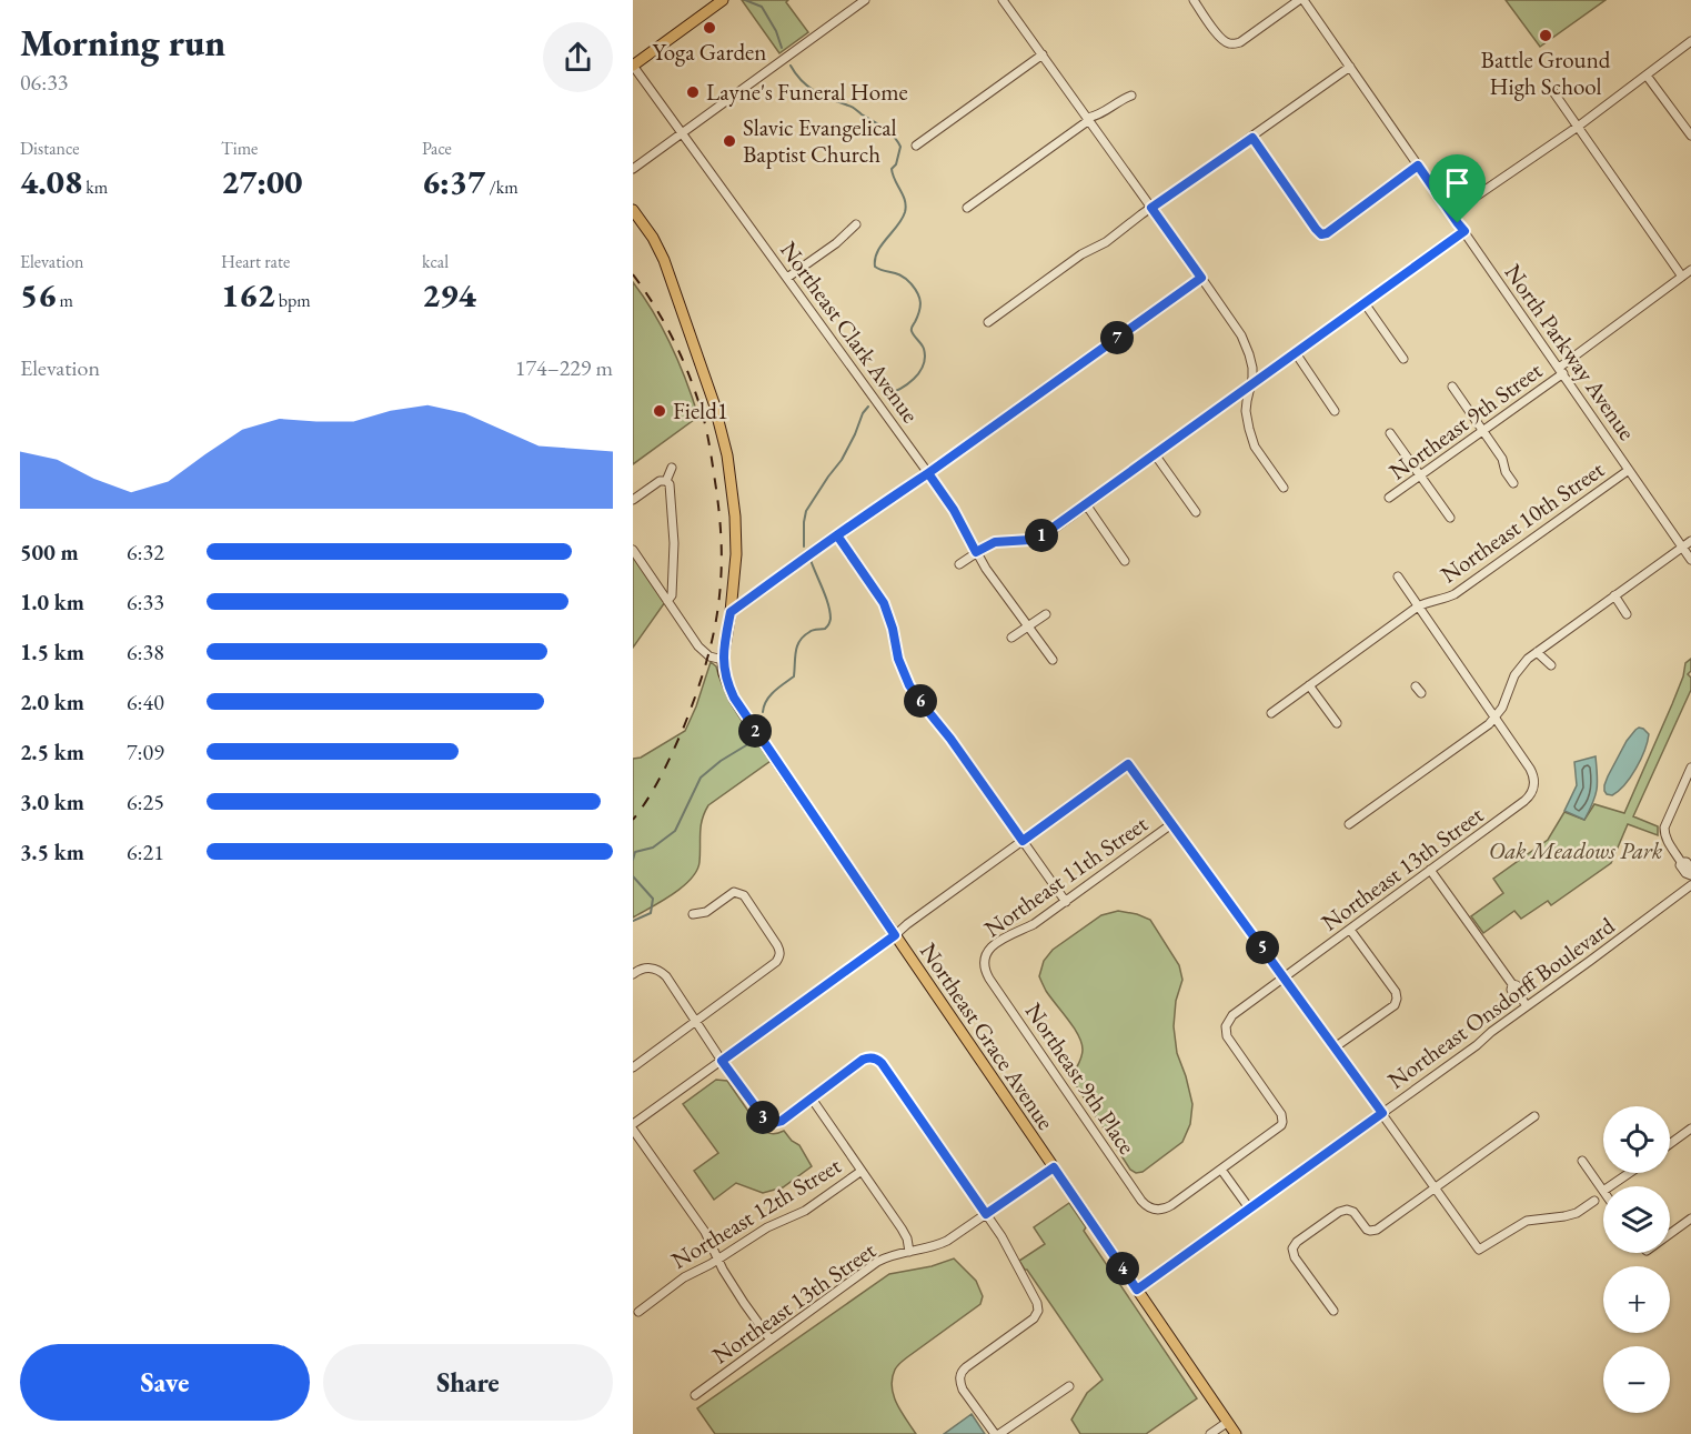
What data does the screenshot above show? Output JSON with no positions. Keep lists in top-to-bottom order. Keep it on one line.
{"streets":{"main road":["Northeast Grace Avenue"],"street":["Northeast Clark Avenue","North Parkway Avenue","Northeast 9th Street","Northeast 10th Street","Northeast 13th Street","Northeast 11th Street","Northeast Onsdorff Boulevard","Northeast 9th Place","Northeast 12th Street"]},"crossings":[["North Parkway Avenue","Northeast 9th Street"],["North Parkway Avenue","Northeast 10th Street"],["Northeast 13th Street","Northeast Grace Avenue"],["Northeast 13th Street","Northeast 9th Place"],["Northeast 11th Street","Northeast 9th Place"],["Northeast Onsdorff Boulevard","Northeast Grace Avenue"]],"parks":["Oak Meadows Park"],"places":["Yoga Garden","Battle Ground High School","Layne's Funeral Home","Slavic Evangelical Baptist Church","Field1"],"page":{"heading":["Morning run","06:33"],"stats":[["Distance","4.08 km"],["Time","27:00"],["Pace","6:37 /km"],["Elevation","56 m"],["Heart rate","162 bpm"],["kcal","294"]],"pins":["7","1","6","2","5","3","4"],"chart":["Elevation","174–229 m"],"list":[{"name":"500 m","note":"6:32"},{"name":"1.0 km","note":"6:33"},{"name":"1.5 km","note":"6:38"},{"name":"2.0 km","note":"6:40"},{"name":"2.5 km","note":"7:09"},{"name":"3.0 km","note":"6:25"},{"name":"3.5 km","note":"6:21"}],"map_buttons":["+","−"],"buttons":["Save","Share"]}}
